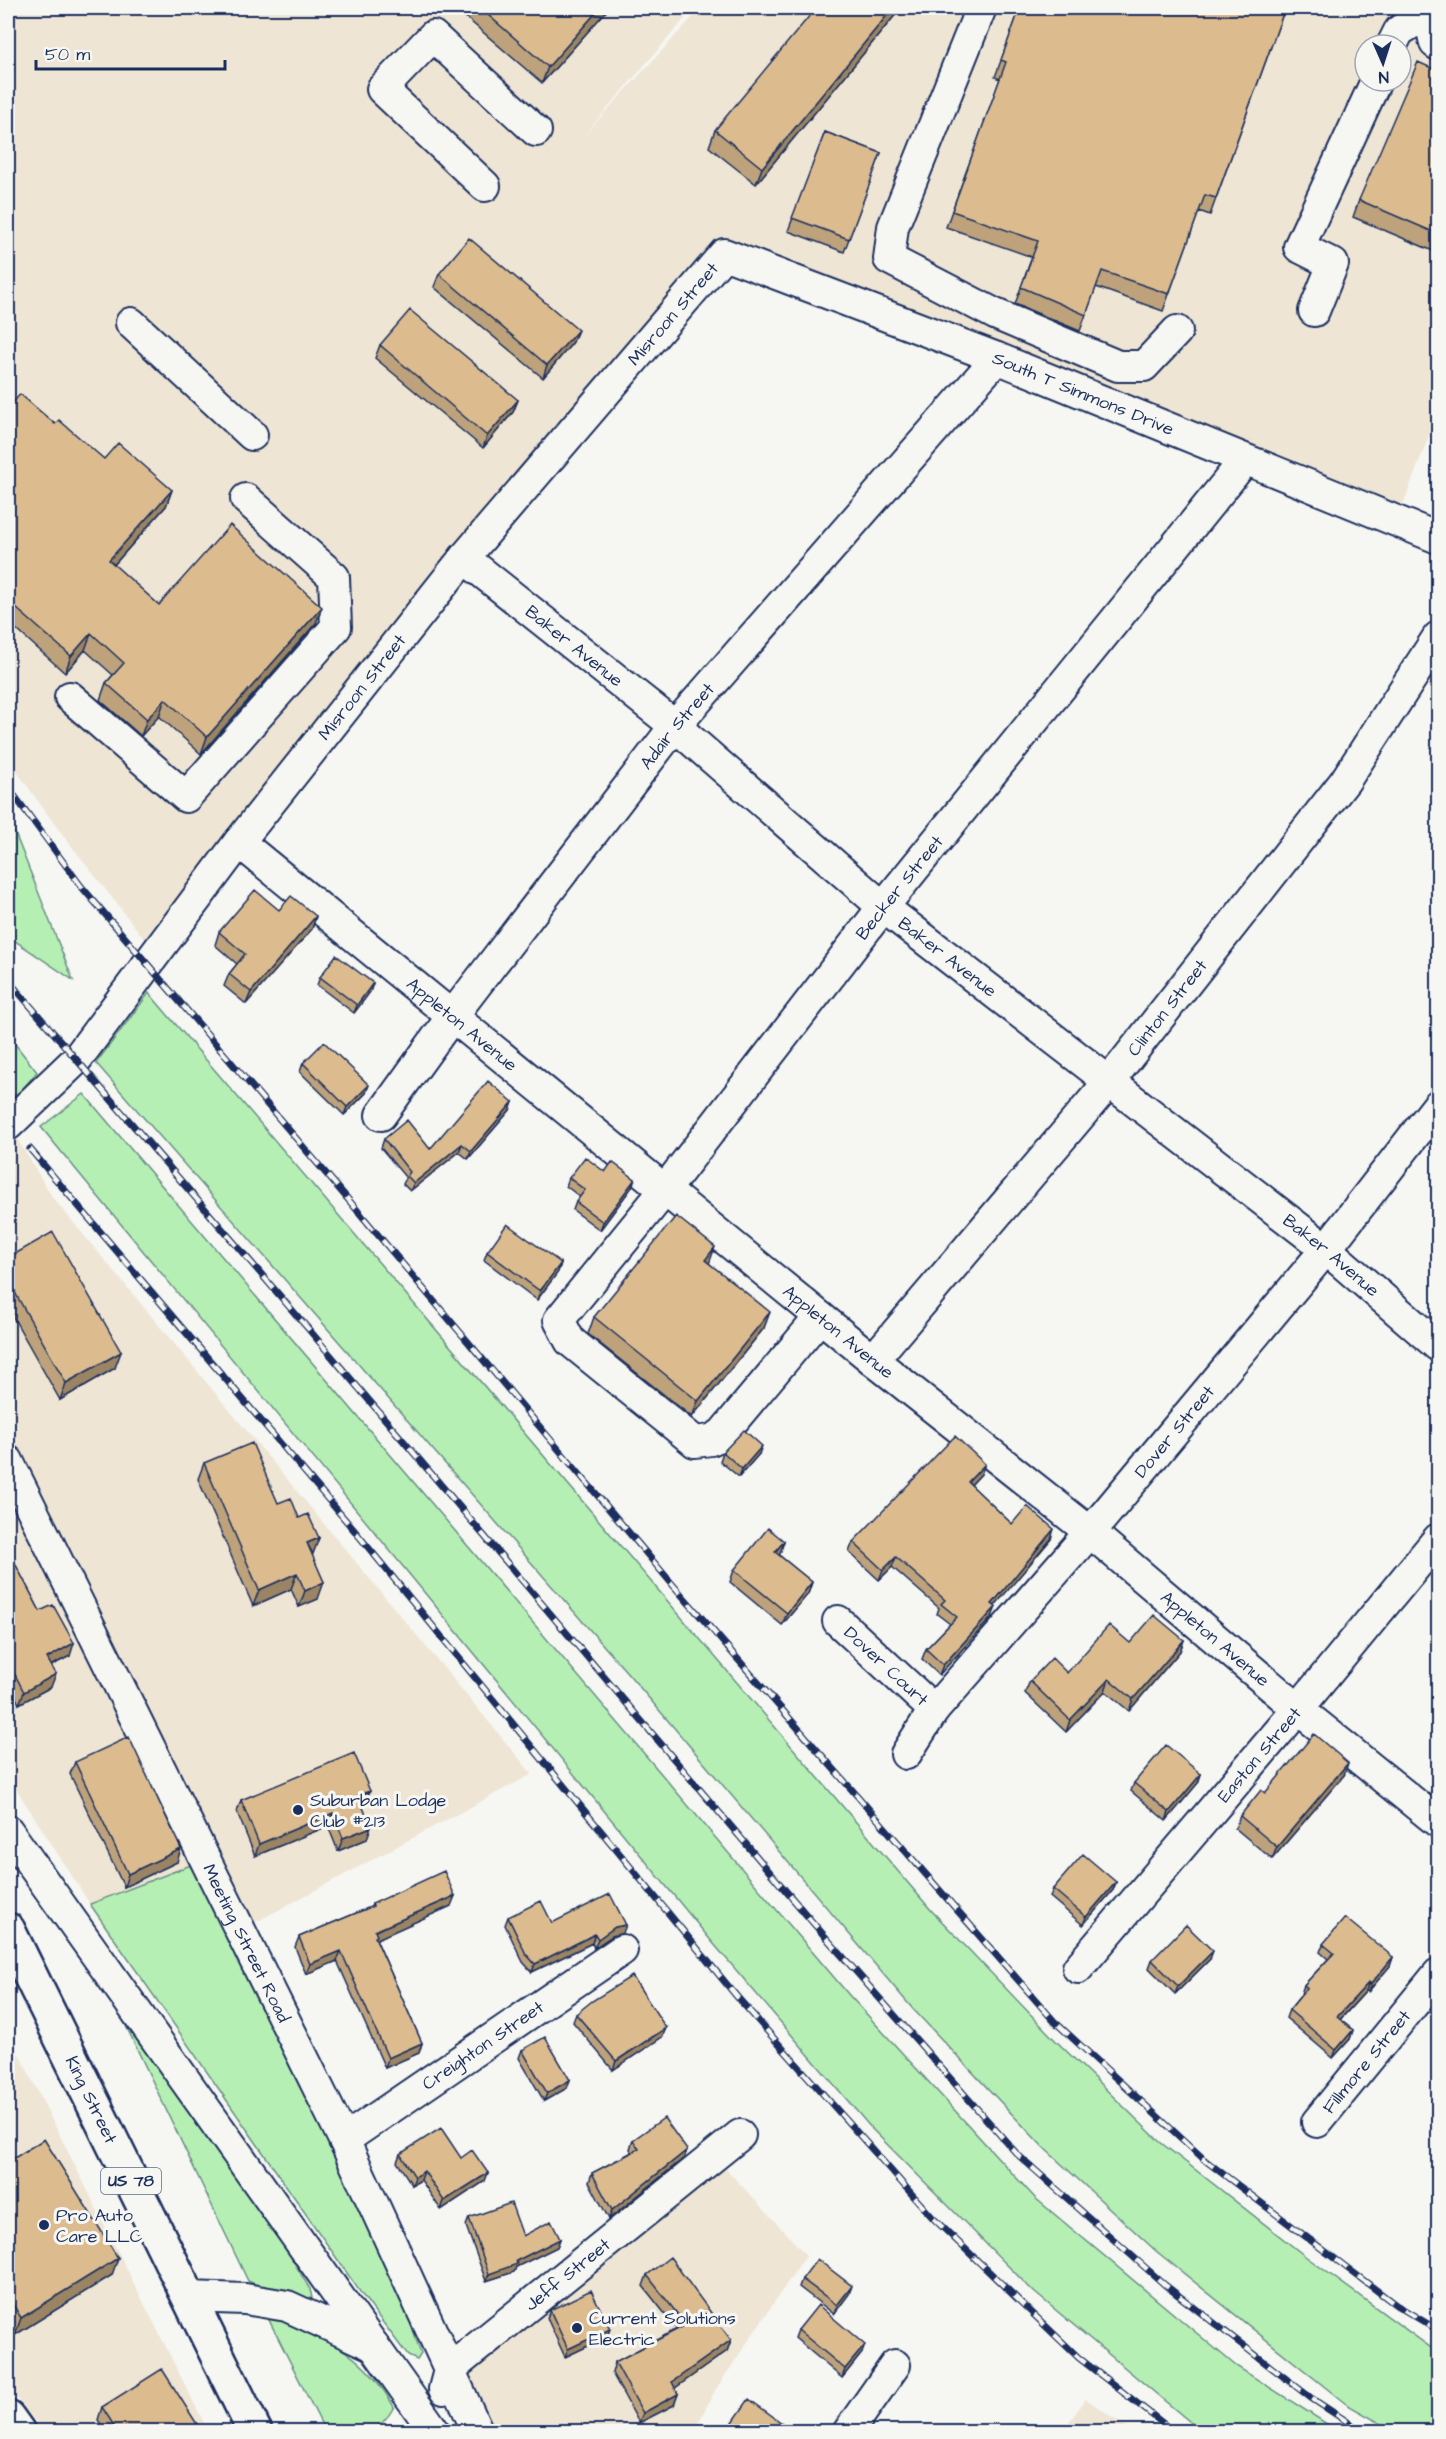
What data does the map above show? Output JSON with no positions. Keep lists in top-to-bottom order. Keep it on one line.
{"streets":{"main road":["King Street","US 78"],"street":["Misroon Street","South T Simmons Drive","Baker Avenue","Adair Street","Becker Street","Clinton Street","Appleton Avenue","Dover Street","Dover Court","Easton Street","Meeting Street Road","Creighton Street","Fillmore Street","Jeff Street"]},"crossings":[["Misroon Street","South T Simmons Drive"],["Misroon Street","Baker Avenue"],["Misroon Street","Appleton Avenue"],["South T Simmons Drive","Adair Street"],["South T Simmons Drive","Becker Street"],["Baker Avenue","Adair Street"],["Baker Avenue","Becker Street"],["Baker Avenue","Clinton Street"],["Baker Avenue","Dover Street"],["Adair Street","Appleton Avenue"],["Becker Street","Appleton Avenue"],["Clinton Street","Appleton Avenue"],["Appleton Avenue","Dover Street"],["Appleton Avenue","Easton Street"],["Dover Street","Dover Court"],["Meeting Street Road","Creighton Street"],["Meeting Street Road","Jeff Street"]],"places":["Suburban Lodge Club #213","Pro Auto Care LLC","Current Solutions Electric"],"scale_bar":"50 m","north":"bottom"}
